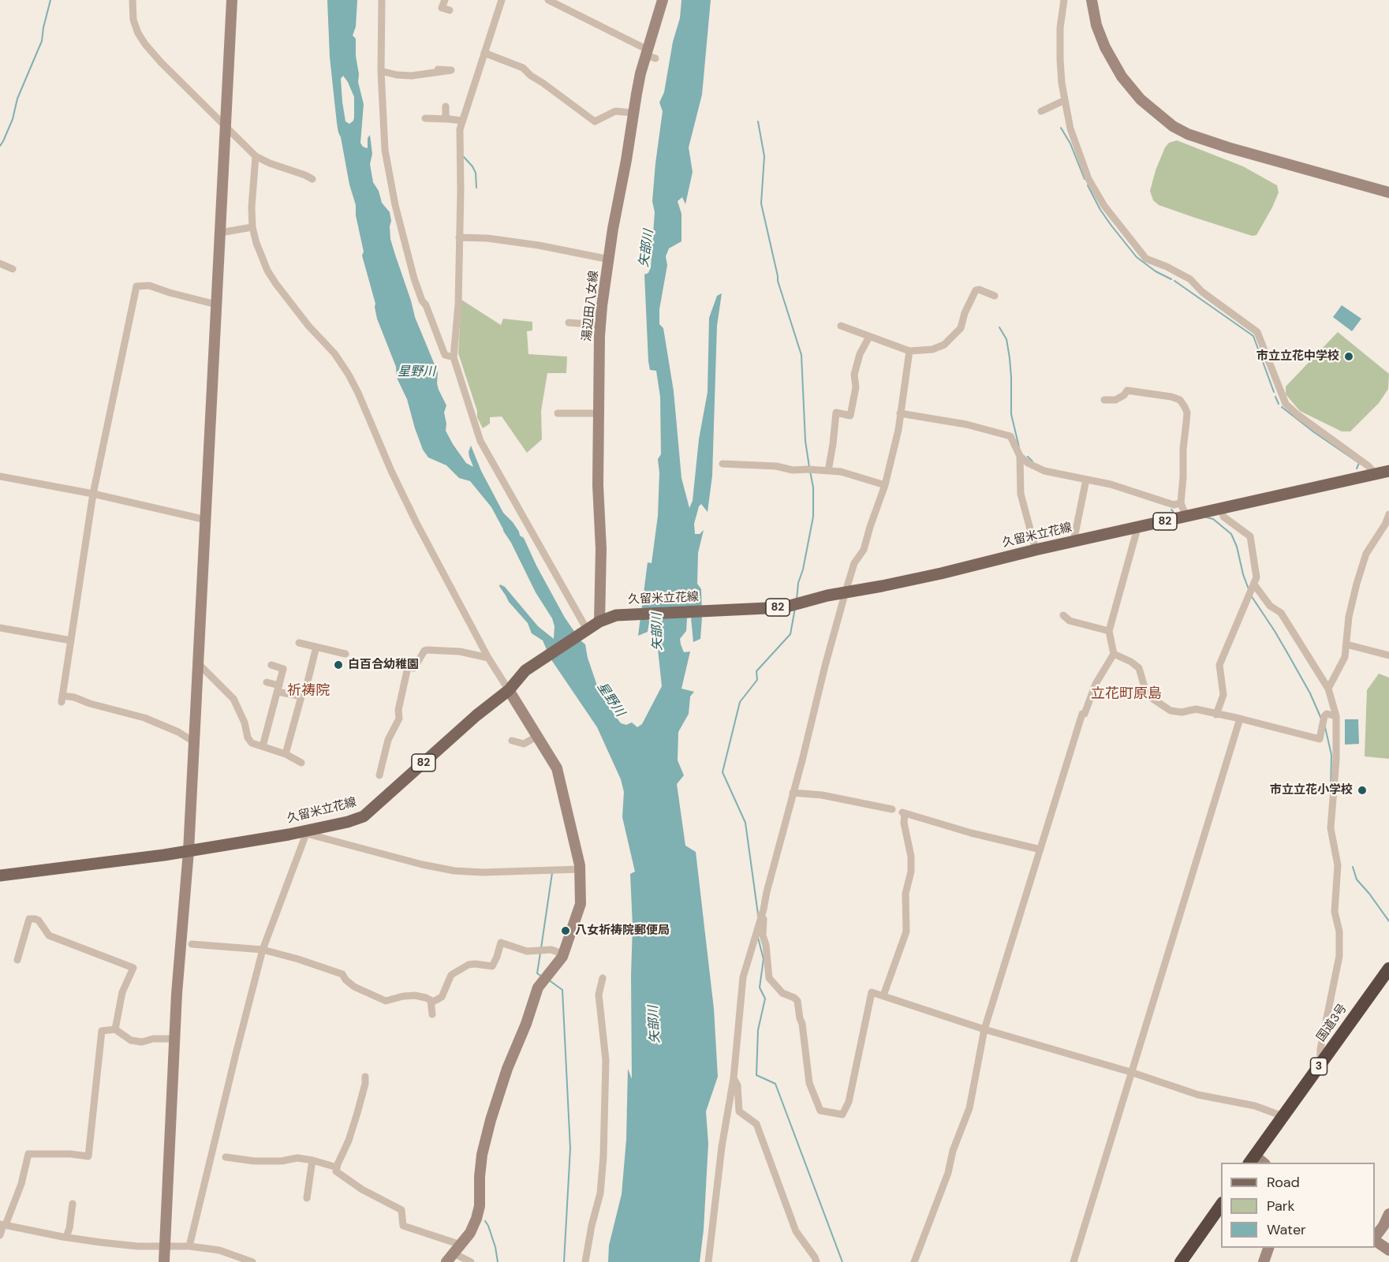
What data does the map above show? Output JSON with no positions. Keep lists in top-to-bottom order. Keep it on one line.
{"streets":{"highway":["国道3号","3"],"main road":["82","久留米立花線"],"street":["湯辺田八女線"]},"crossings":[["湯辺田八女線","久留米立花線"]],"districts":["祈祷院","立花町原島"],"water":["矢部川","星野川"],"places":["市立立花中学校","白百合幼稚園","市立立花小学校","八女祈祷院郵便局"],"legend":["Road","Park","Water"]}
